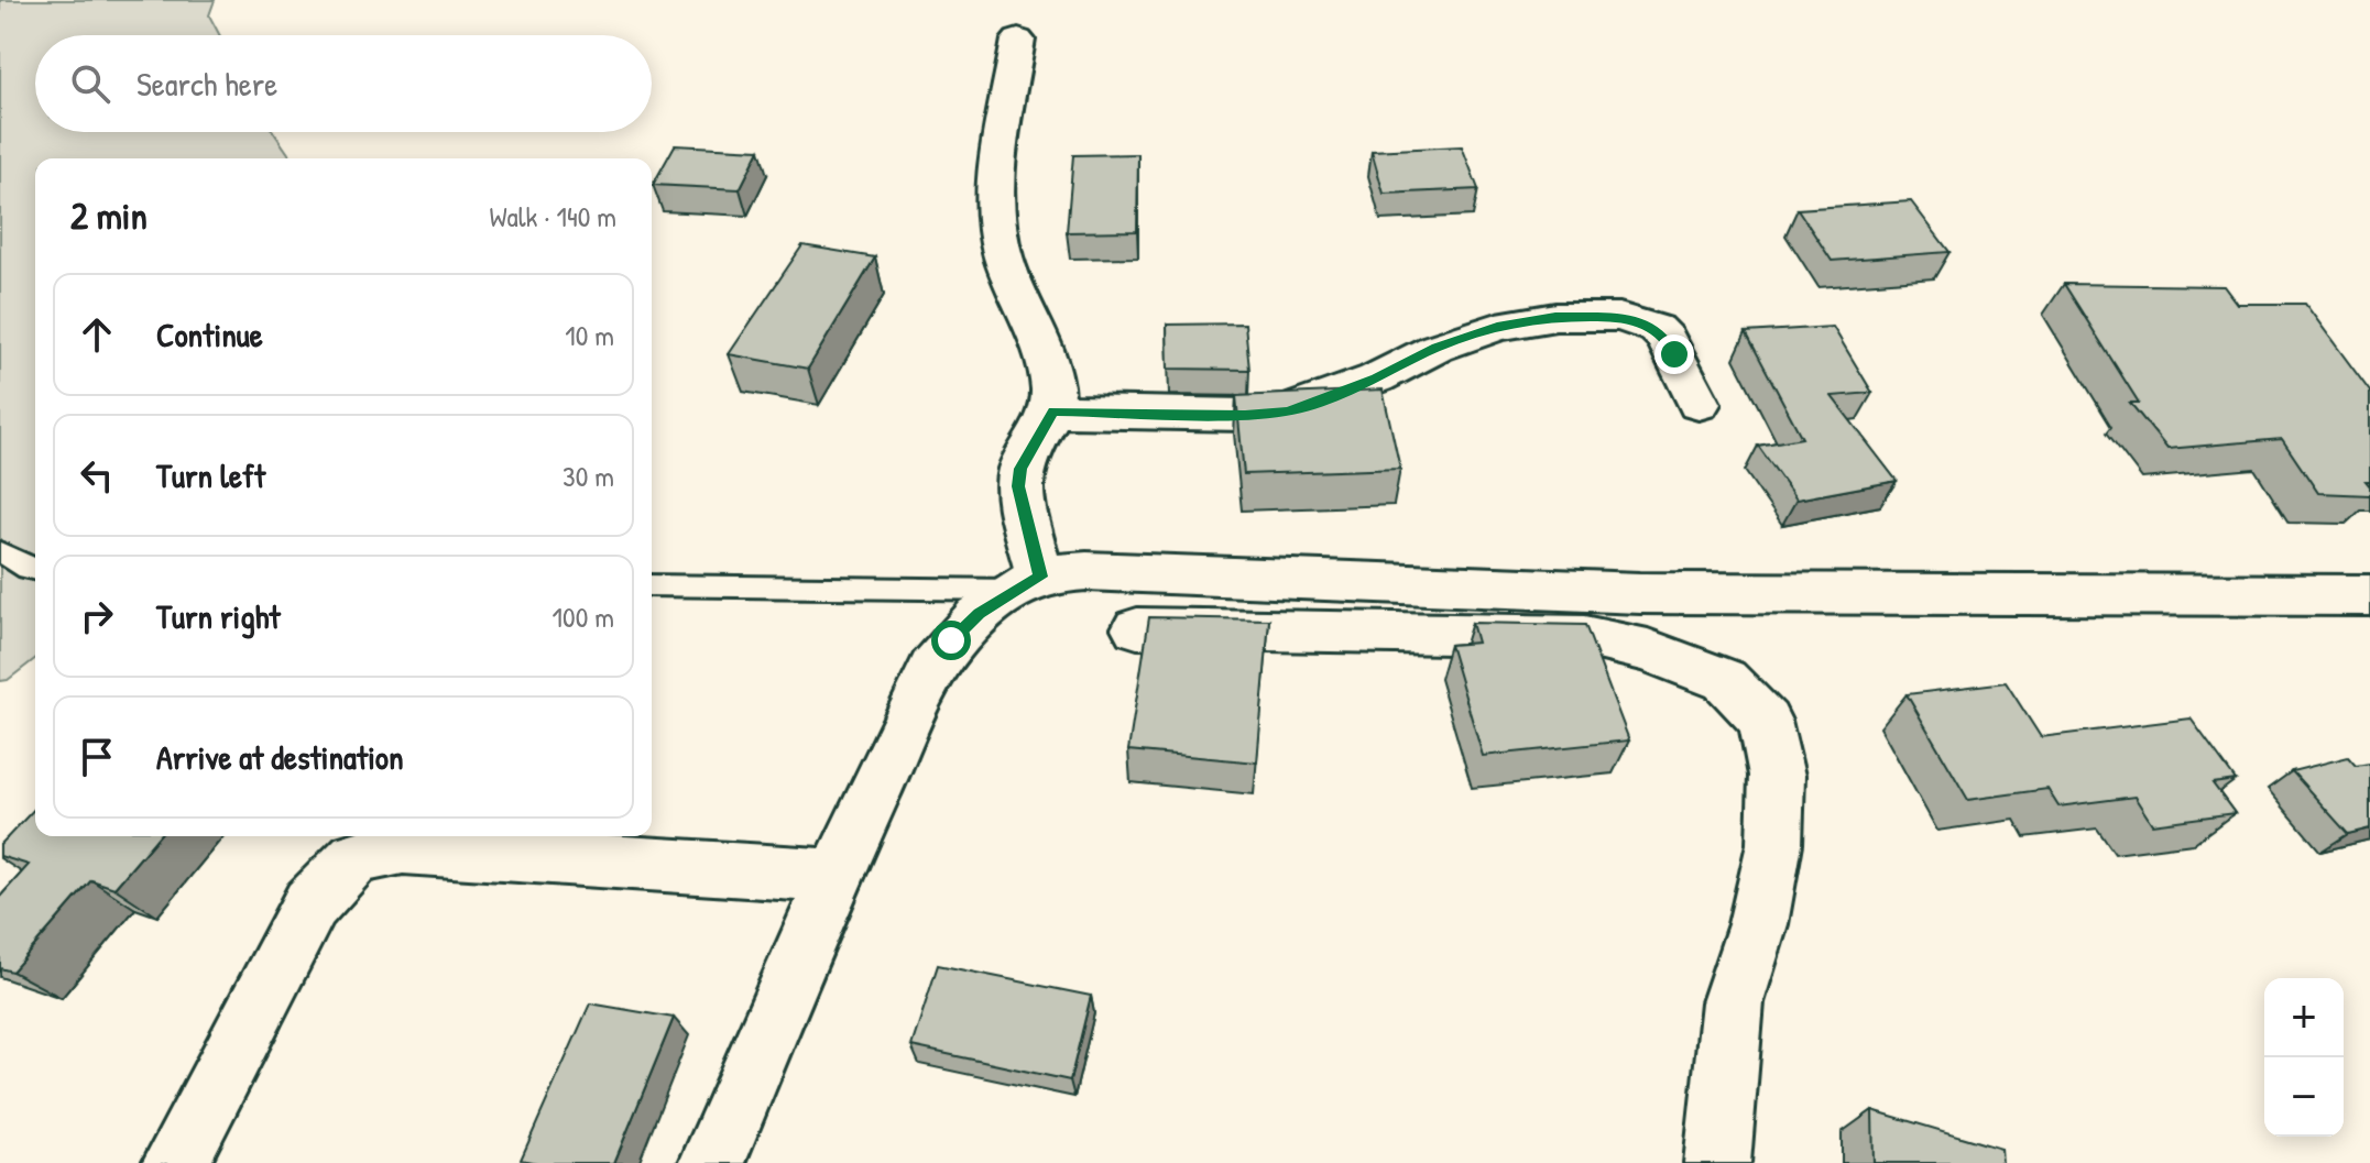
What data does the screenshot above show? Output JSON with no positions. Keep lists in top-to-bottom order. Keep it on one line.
{"page":{"search":"Search here","heading":["2 min","Walk · 140 m"],"list":[["Continue","10 m"],["Turn left","30 m"],["Turn right","100 m"],"Arrive at destination"],"map_buttons":["+","−"]}}
